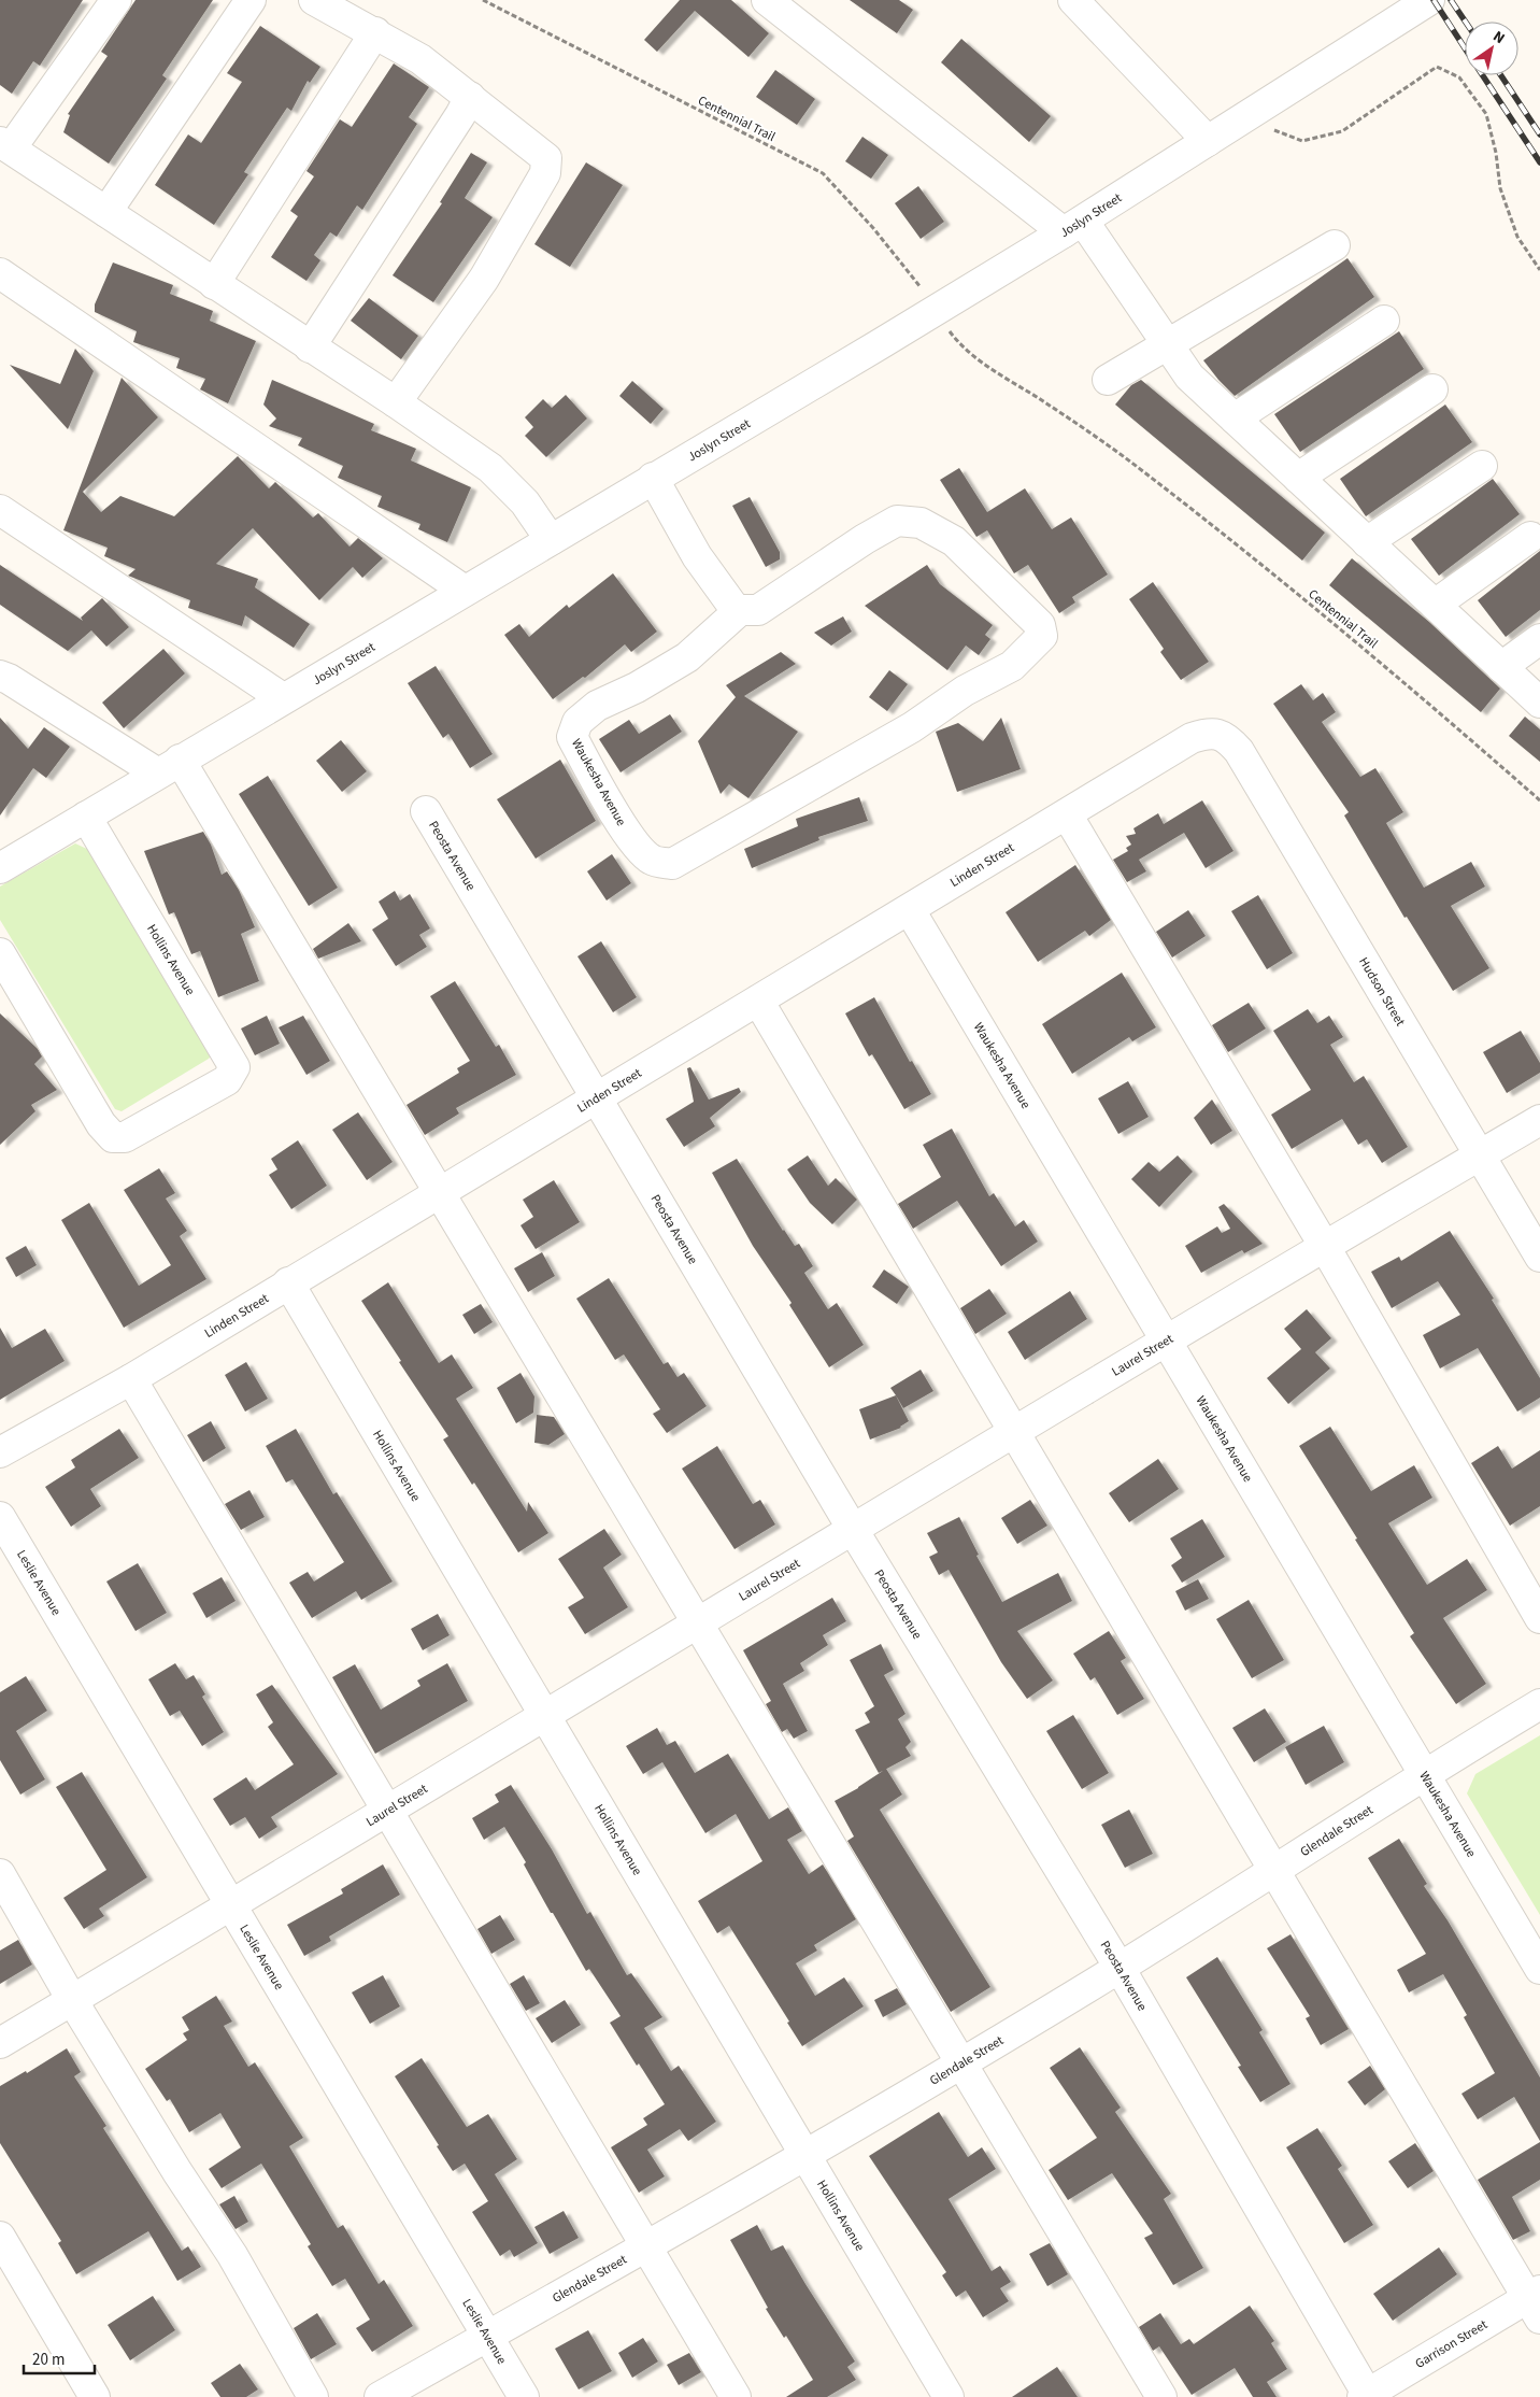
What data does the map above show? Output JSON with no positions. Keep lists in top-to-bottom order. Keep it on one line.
{"streets":{"street":["Joslyn Street","Waukesha Avenue","Peosta Avenue","Linden Street","Hollins Avenue","Hudson Street","Laurel Street","Leslie Avenue","Glendale Street","Garrison Street"],"path":["Centennial Trail"]},"crossings":[["Centennial Trail","Joslyn Street"],["Joslyn Street","Hollins Avenue"],["Waukesha Avenue","Linden Street"],["Waukesha Avenue","Laurel Street"],["Waukesha Avenue","Glendale Street"],["Peosta Avenue","Linden Street"],["Peosta Avenue","Laurel Street"],["Peosta Avenue","Glendale Street"],["Peosta Avenue","Garrison Street"],["Linden Street","Hollins Avenue"],["Linden Street","Hudson Street"],["Hollins Avenue","Laurel Street"],["Hollins Avenue","Glendale Street"],["Hudson Street","Laurel Street"],["Laurel Street","Leslie Avenue"],["Leslie Avenue","Glendale Street"]],"scale_bar":"20 m","north":"top right"}
